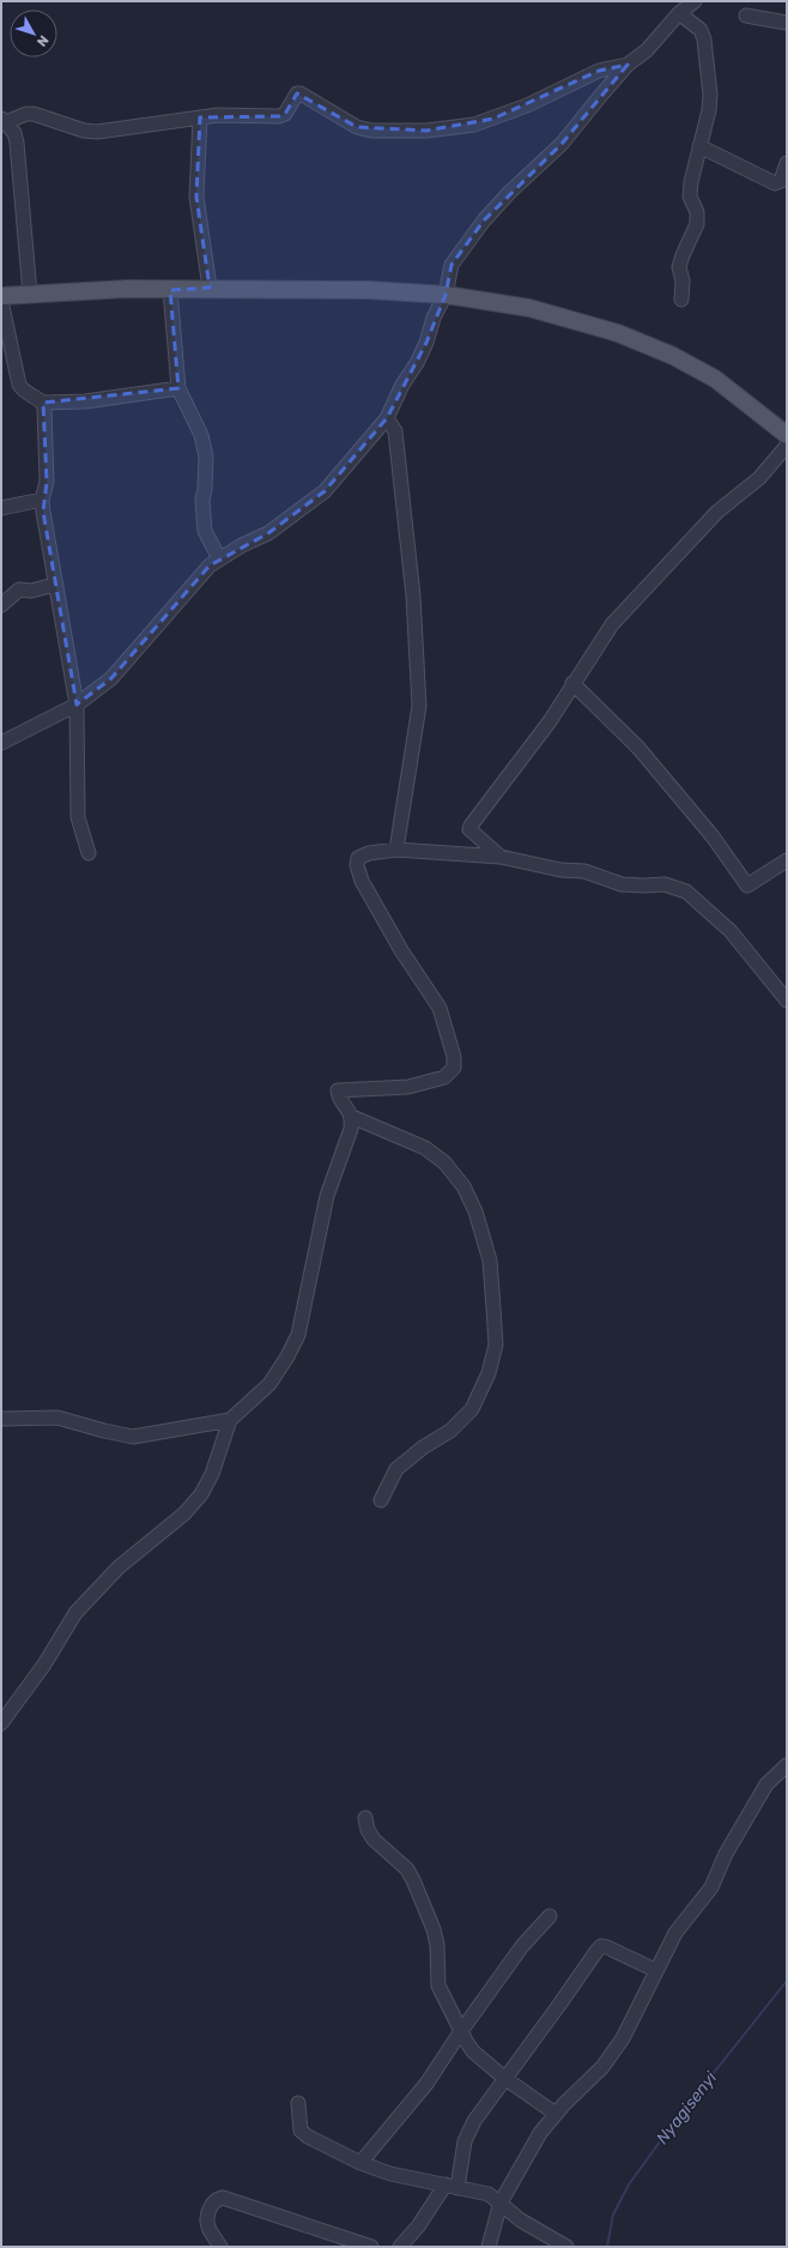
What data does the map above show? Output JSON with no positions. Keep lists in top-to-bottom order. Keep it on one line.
{"water":["Nyagisenyi"],"north":"bottom right"}
